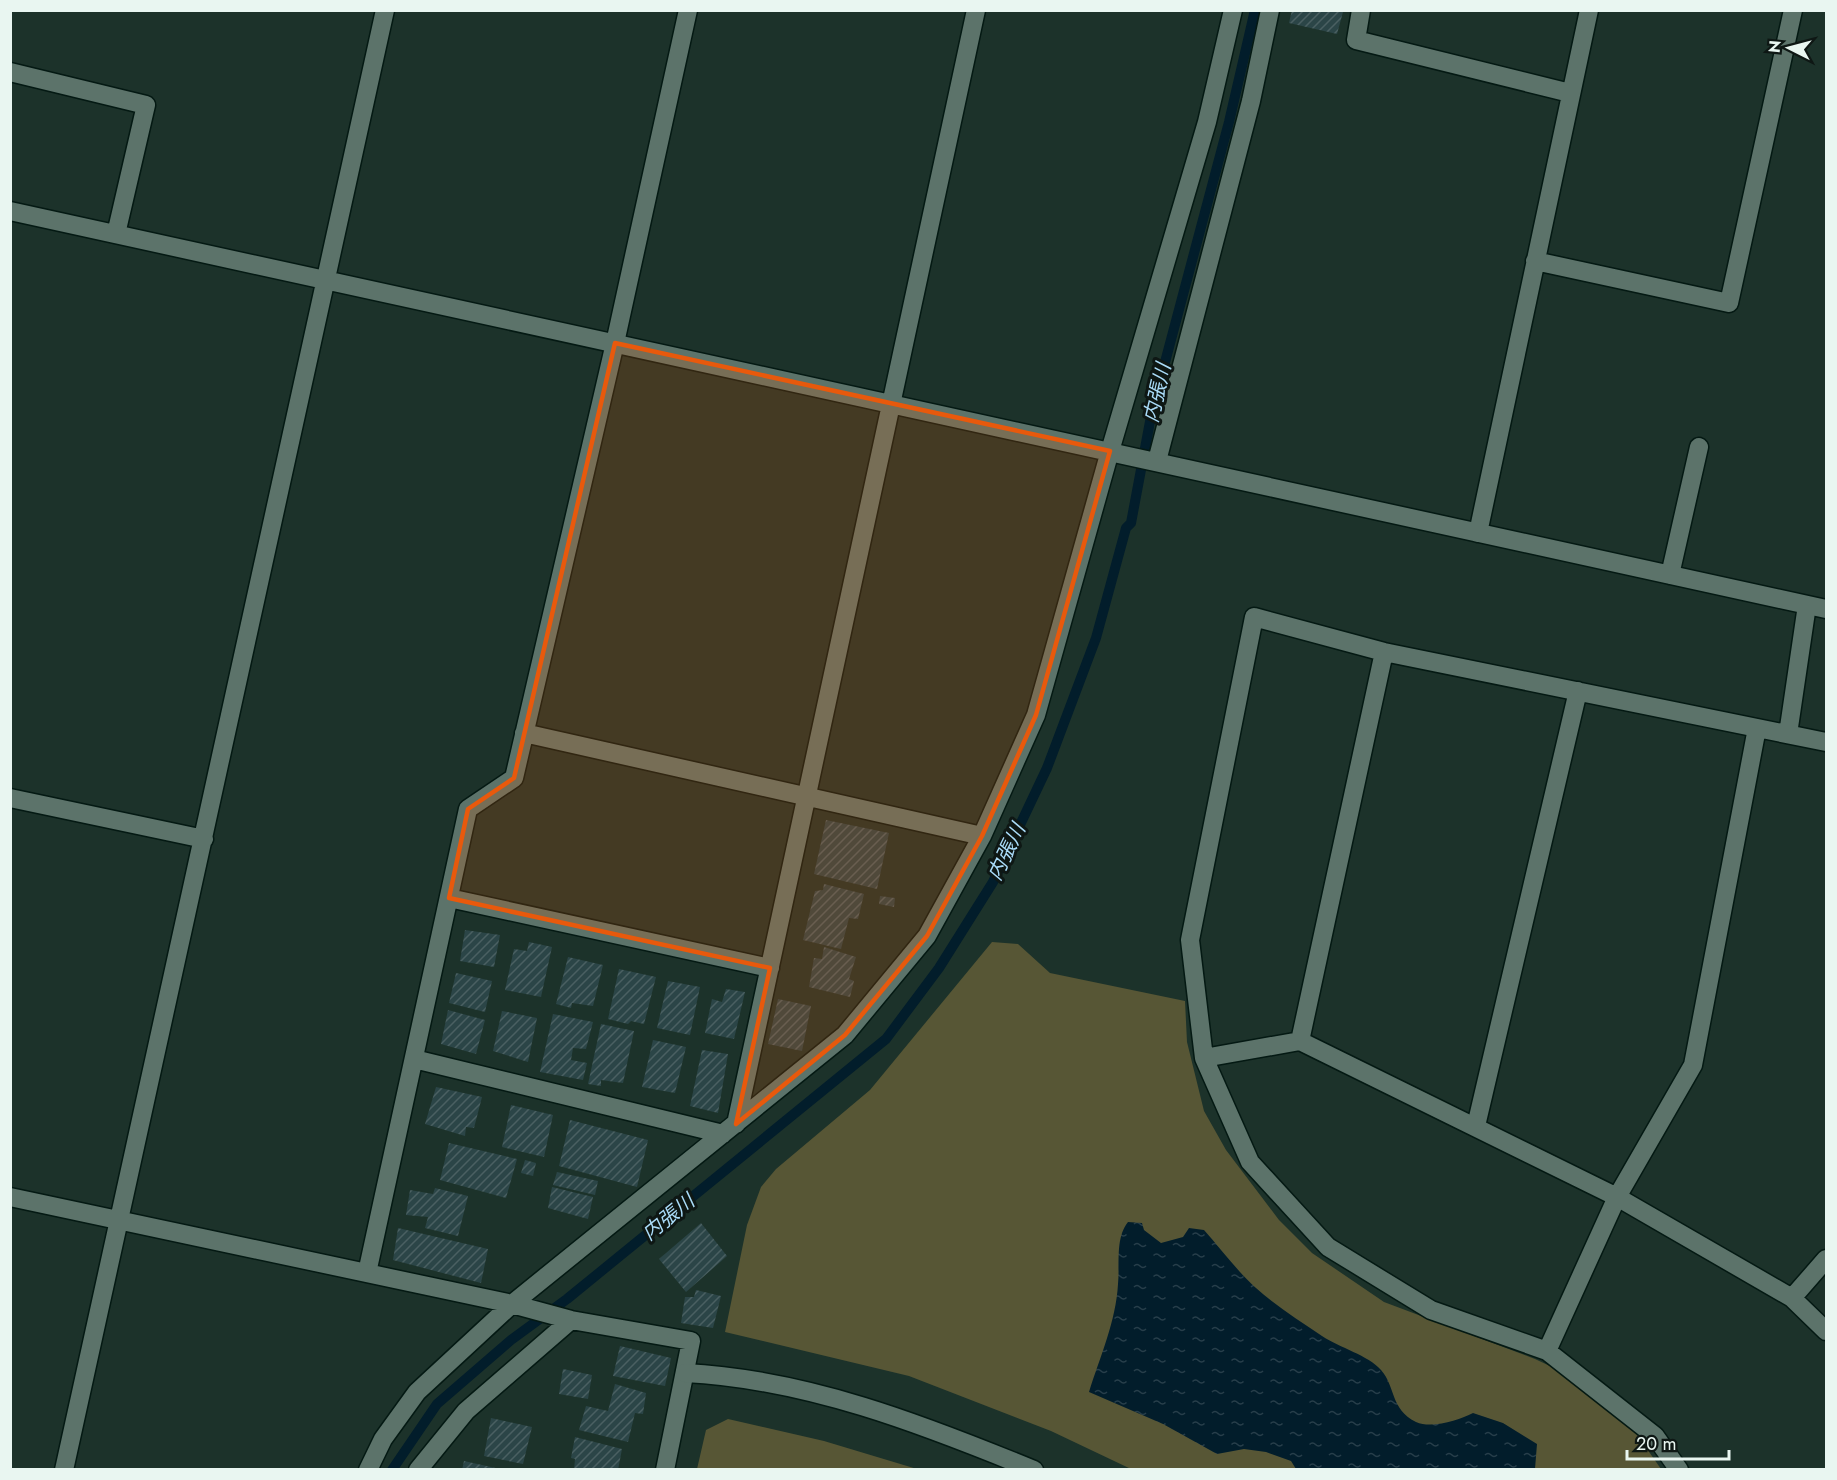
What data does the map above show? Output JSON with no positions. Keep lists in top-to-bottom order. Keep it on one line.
{"water":["内張川"],"scale_bar":"20 m","north":"left"}
